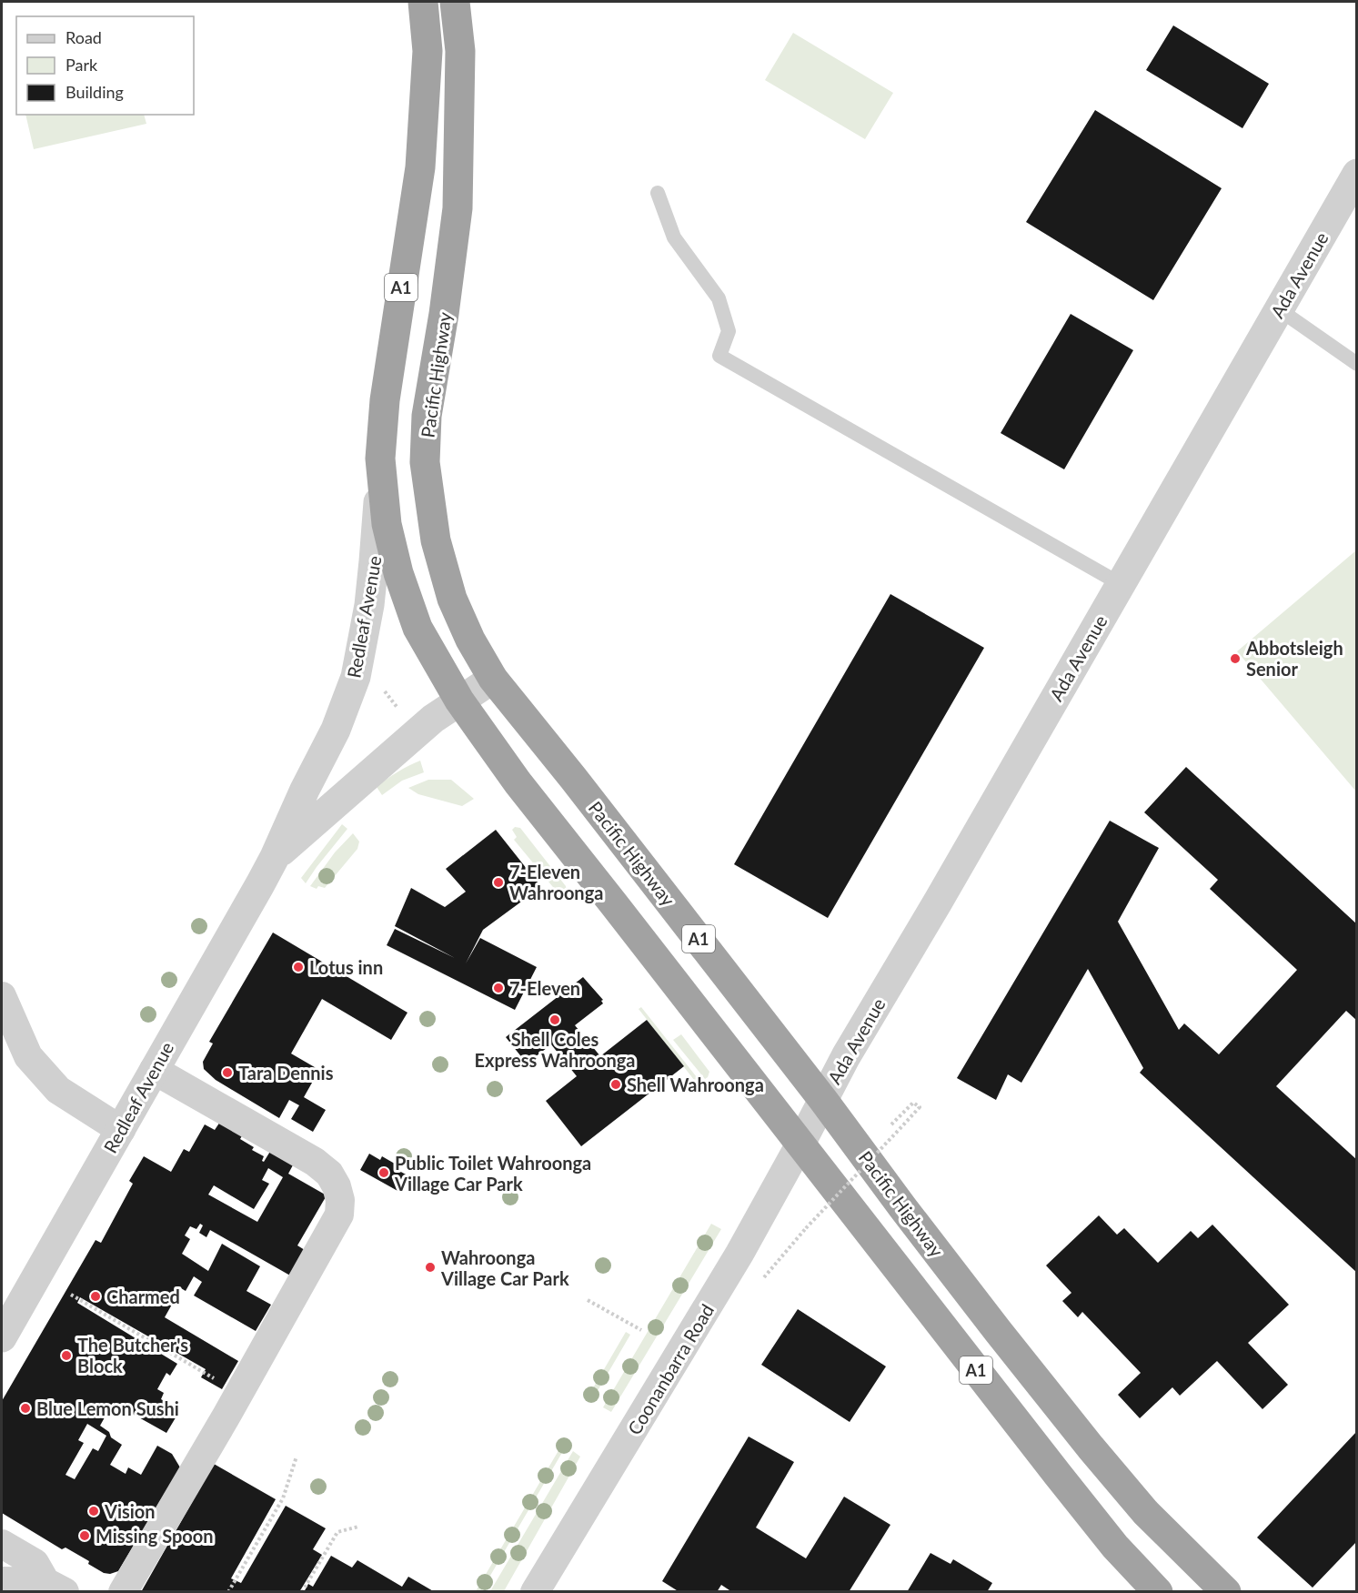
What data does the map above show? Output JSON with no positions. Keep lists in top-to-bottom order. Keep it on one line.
{"streets":{"highway":["A1","Pacific Highway"],"street":["Ada Avenue","Redleaf Avenue","Coonanbarra Road"]},"crossings":[["Ada Avenue","A1"],["Ada Avenue","Pacific Highway"],["Ada Avenue","Coonanbarra Road"],["A1","Redleaf Avenue"],["A1","Coonanbarra Road"],["Pacific Highway","Redleaf Avenue"]],"places":["Abbotsleigh Senior","7-Eleven Wahroonga","Lotus inn","7-Eleven","Shell Coles Express Wahroonga","Tara Dennis","Shell Wahroonga","Public Toilet Wahroonga Village Car Park","Wahroonga Village Car Park","Charmed","The Butcher's Block","Blue Lemon Sushi","Vision","Missing Spoon"],"legend":["Road","Park","Building"]}
